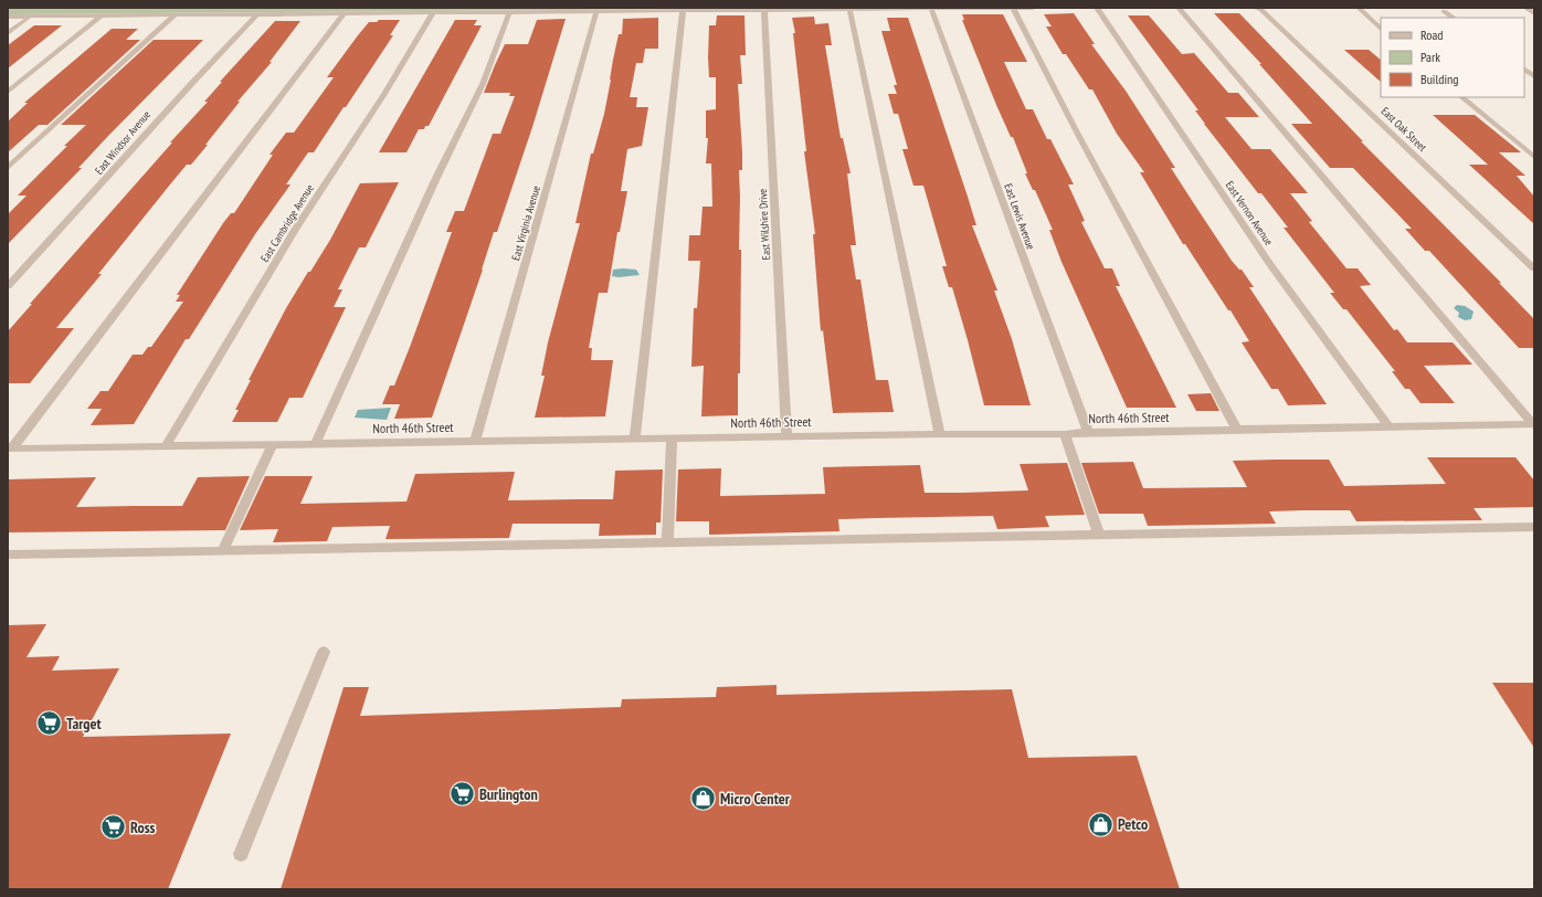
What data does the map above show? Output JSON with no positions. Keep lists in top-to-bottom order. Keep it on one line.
{"streets":{"street":["East Oak Street","East Windsor Avenue","East Vernon Avenue","East Lewis Avenue","East Cambridge Avenue","East Virginia Avenue","East Wilshire Drive","North 46th Street"]},"crossings":[["East Vernon Avenue","North 46th Street"],["East Lewis Avenue","North 46th Street"],["East Cambridge Avenue","North 46th Street"],["East Virginia Avenue","North 46th Street"],["East Wilshire Drive","North 46th Street"]],"places":{"supermarket":["Target","Burlington","Ross"],"shop":["Micro Center","Petco"]},"legend":["Road","Park","Building"]}
